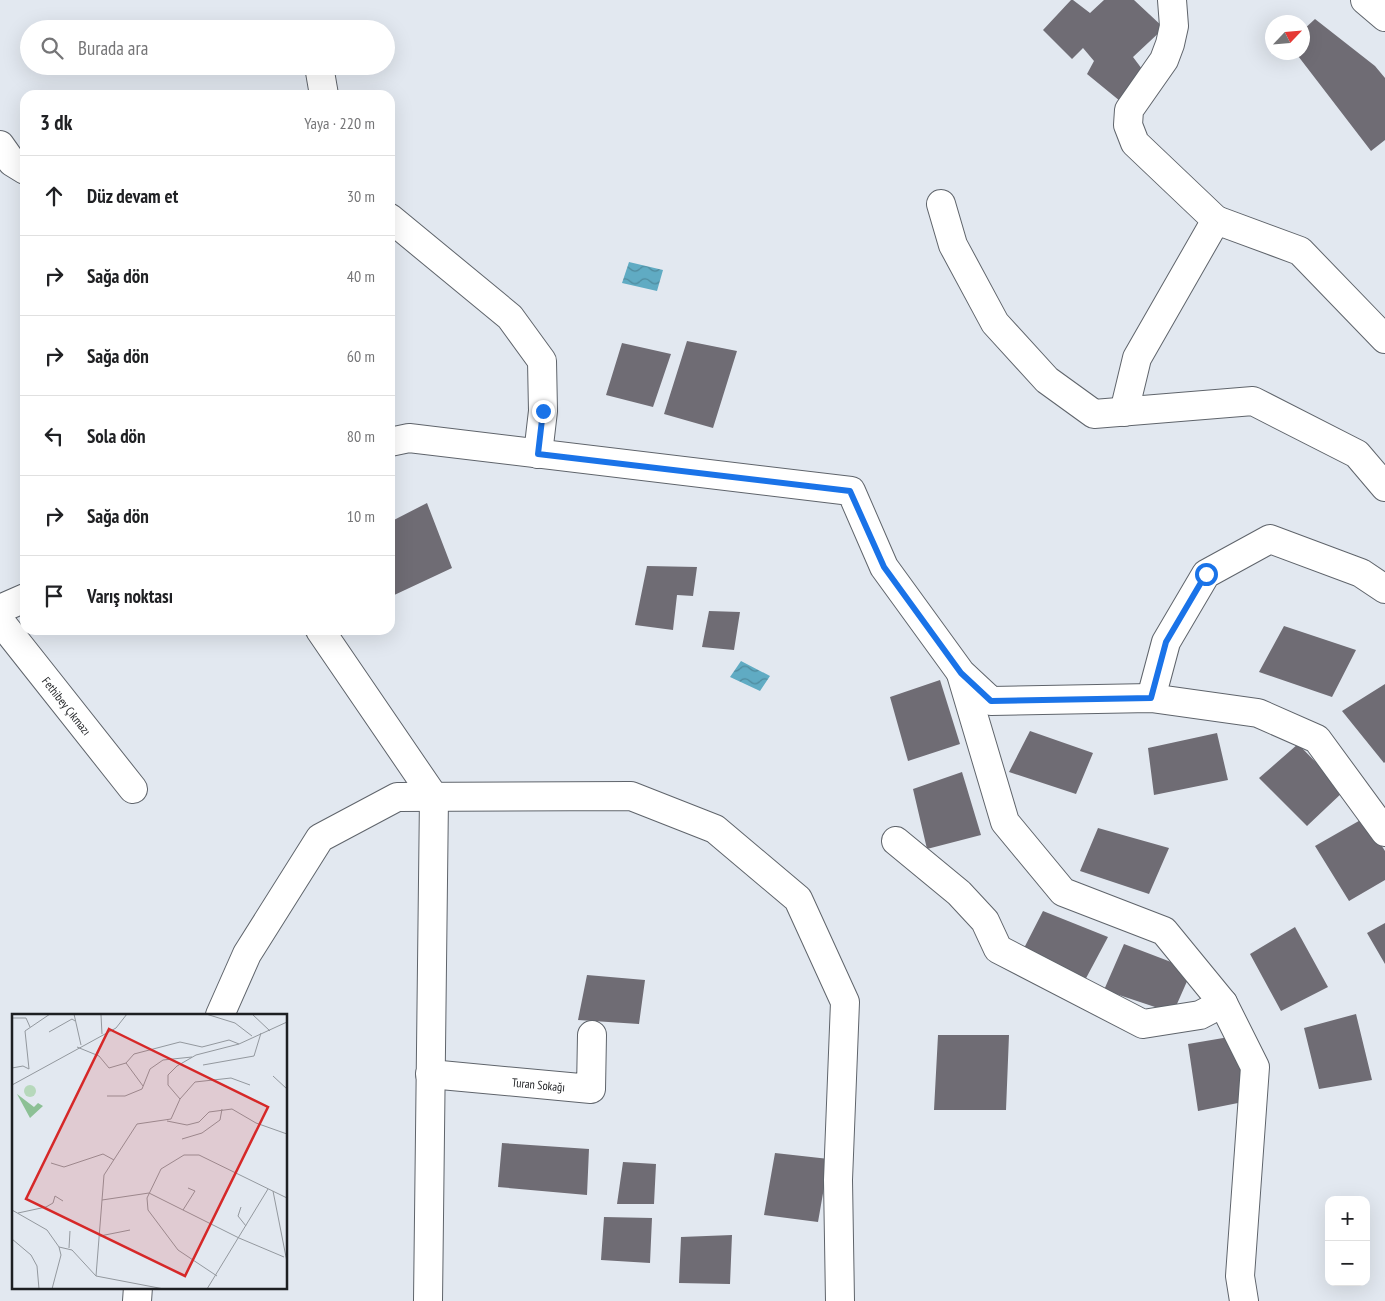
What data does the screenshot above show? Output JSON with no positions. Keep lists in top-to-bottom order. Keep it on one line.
{"streets":{"street":["Fethibey Çıkmazı","Turan Sokağı"]},"north":"top right","page":{"search":"Burada ara","heading":["3 dk","Yaya · 220 m"],"list":[["Düz devam et","30 m"],["Sağa dön","40 m"],["Sağa dön","60 m"],["Sola dön","80 m"],["Sağa dön","10 m"],"Varış noktası"],"map_buttons":["+","−"]}}
